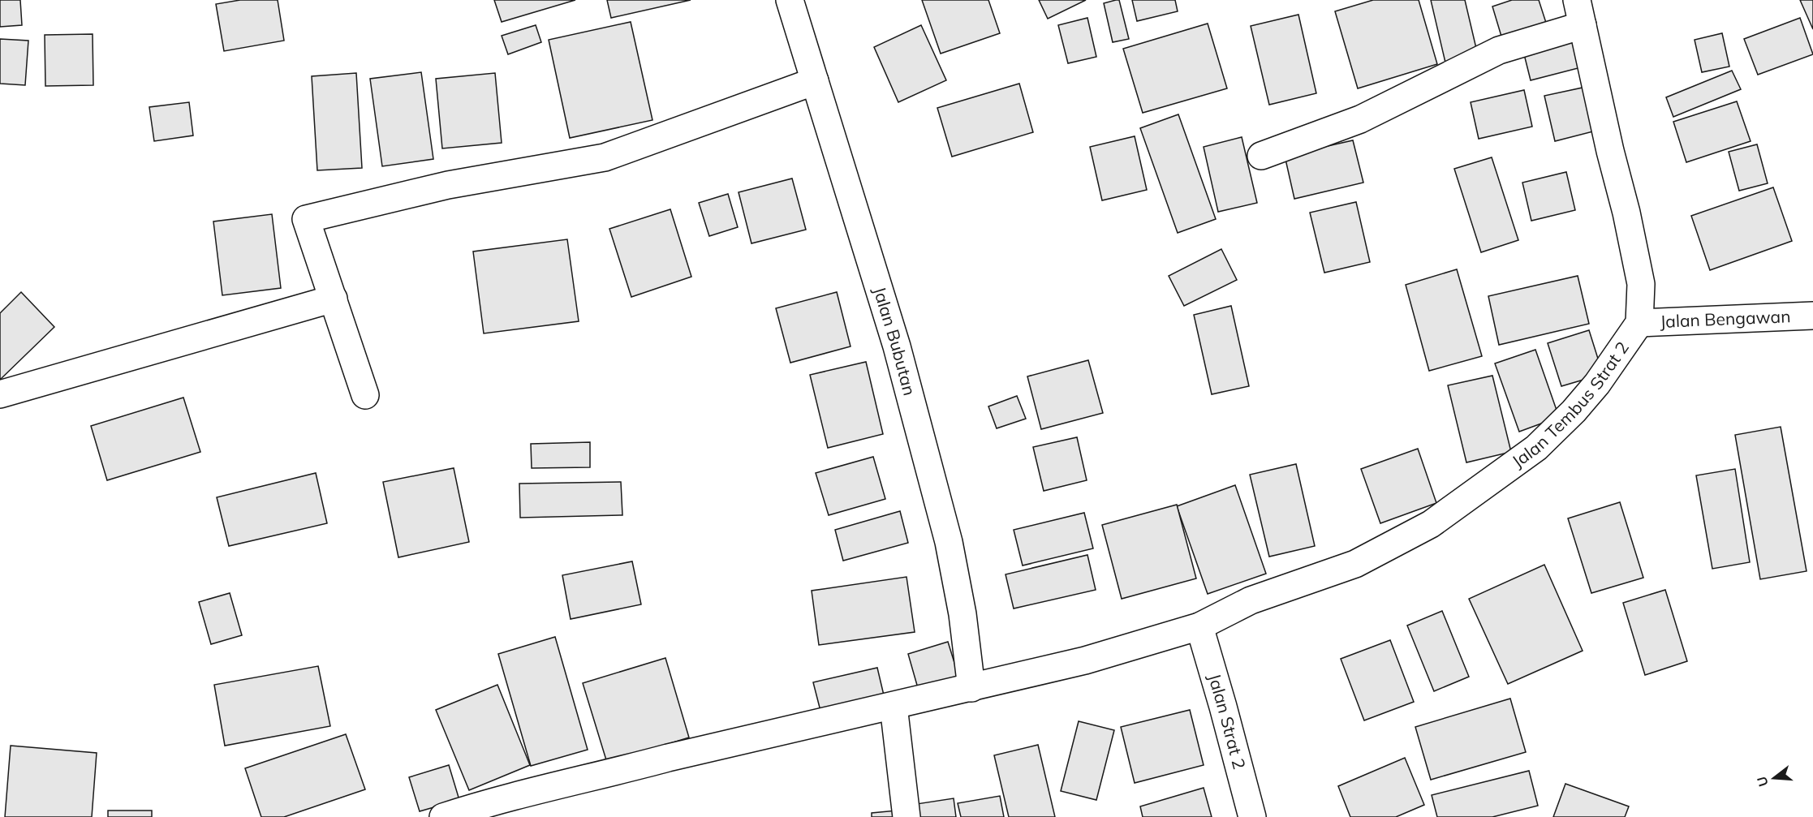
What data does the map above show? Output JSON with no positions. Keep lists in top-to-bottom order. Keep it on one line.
{"streets":{"street":["Jalan Bengawan","Jalan Bubutan","Jalan Tembus Strat 2","Jalan Strat 2"]},"crossings":[["Jalan Bengawan","Jalan Tembus Strat 2"],["Jalan Bubutan","Jalan Tembus Strat 2"],["Jalan Tembus Strat 2","Jalan Strat 2"]],"north":"left"}
